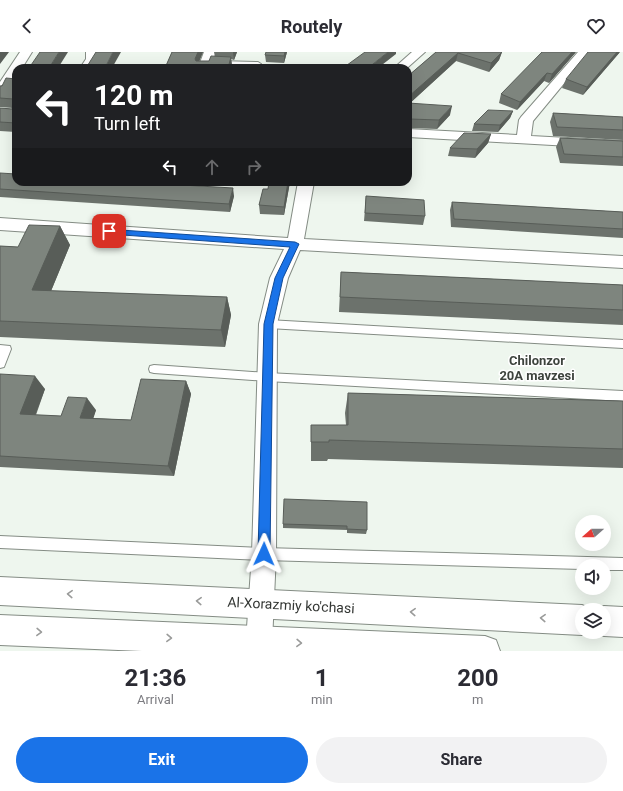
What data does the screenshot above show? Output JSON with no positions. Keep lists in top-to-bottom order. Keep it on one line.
{"streets":{"main road":["Al-Xorazmiy ko'chasi"]},"districts":["Chilonzor 20A mavzesi"],"north":"left","page":{"header":"Routely","turn":["120 m","Turn left"],"eta":["21:36","Arrival","1","min","200","m"],"buttons":["Exit","Share"]}}
